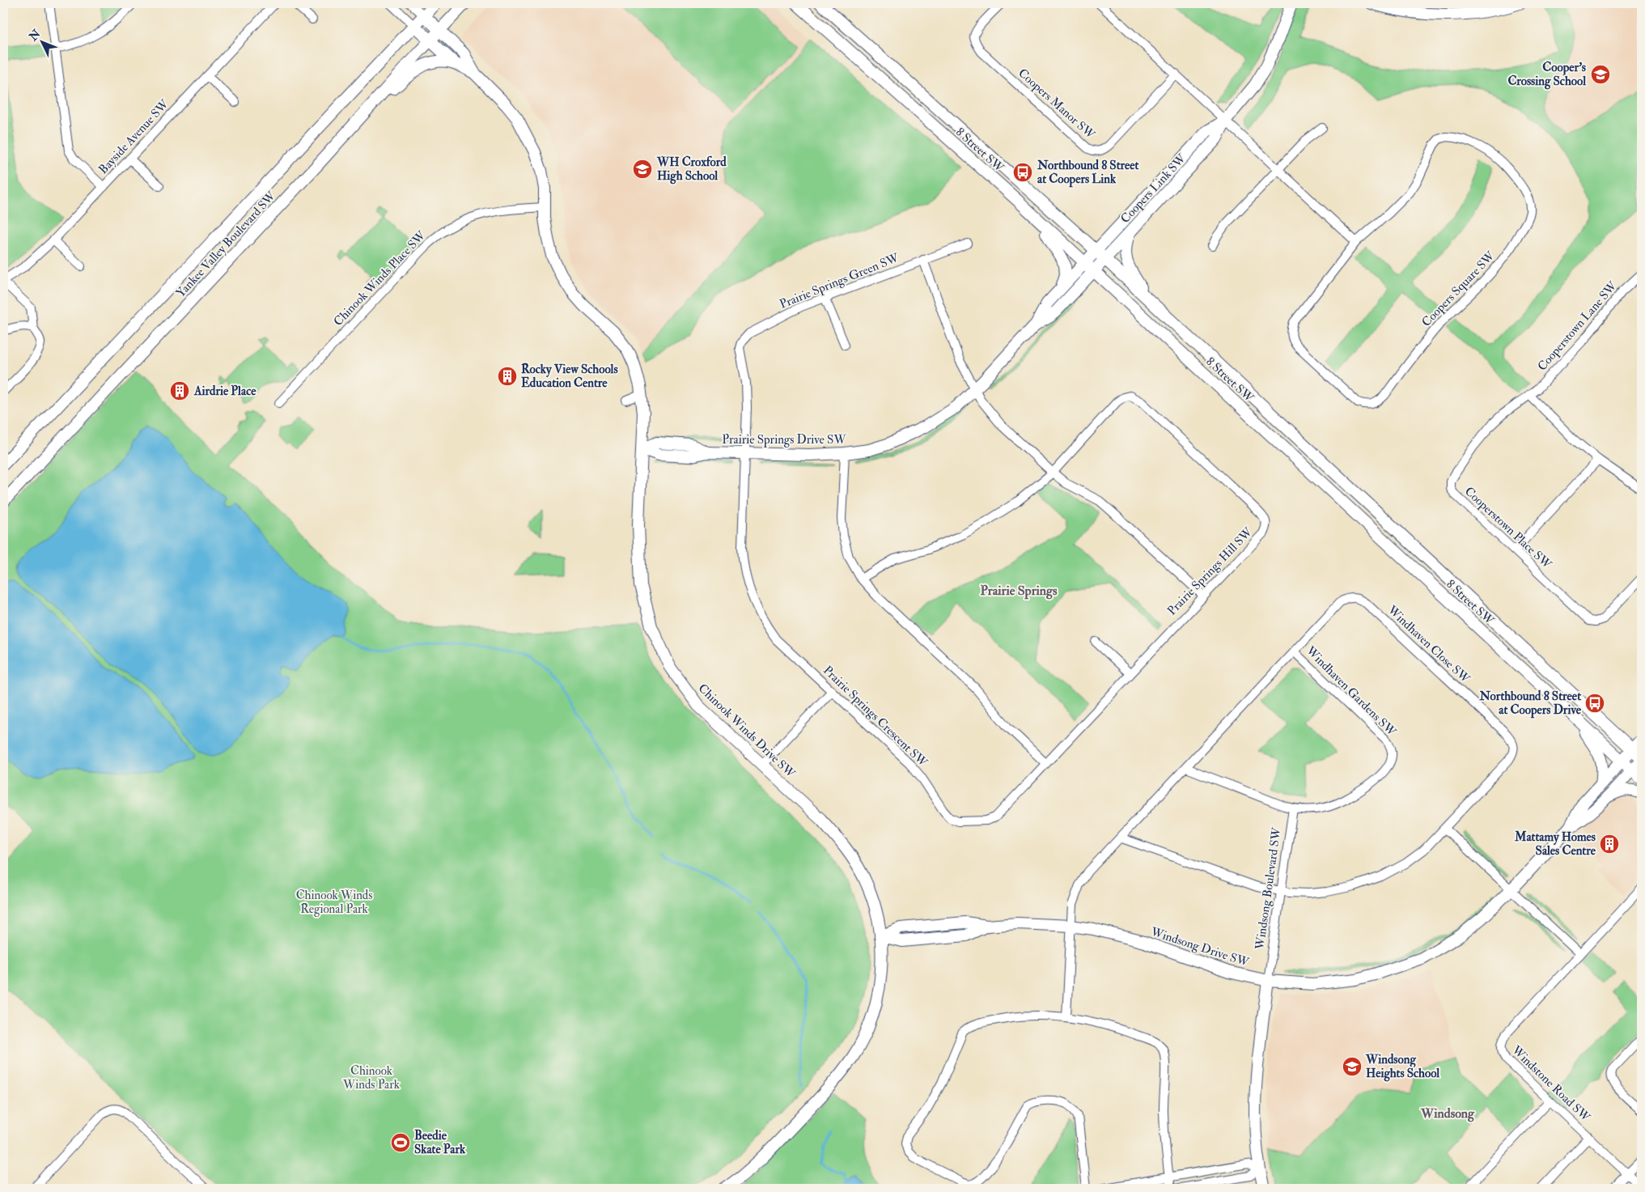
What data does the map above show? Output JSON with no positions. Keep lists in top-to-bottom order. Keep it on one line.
{"streets":{"main road":["8 Street SW","Coopers Link SW","Yankee Valley Boulevard SW","Prairie Springs Drive SW","Chinook Winds Drive SW","Windsong Boulevard SW","Windsong Drive SW"],"street":["Coopers Manor SW","Bayside Avenue SW","Chinook Winds Place SW","Prairie Springs Green SW","Coopers Square SW","Cooperstown Lane SW","Cooperstown Place SW","Prairie Springs Hill SW","Windhaven Close SW","Windhaven Gardens SW","Prairie Springs Crescent SW","Windstone Road SW"]},"crossings":[["8 Street SW","Coopers Link SW"],["8 Street SW","Prairie Springs Drive SW"],["8 Street SW","Windsong Drive SW"],["Coopers Link SW","Prairie Springs Drive SW"],["Yankee Valley Boulevard SW","Chinook Winds Drive SW"],["Chinook Winds Place SW","Chinook Winds Drive SW"],["Prairie Springs Green SW","Prairie Springs Drive SW"],["Prairie Springs Green SW","Prairie Springs Crescent SW"],["Cooperstown Lane SW","Cooperstown Place SW"],["Prairie Springs Drive SW","Prairie Springs Crescent SW"],["Prairie Springs Drive SW","Chinook Winds Drive SW"],["Prairie Springs Hill SW","Prairie Springs Crescent SW"],["Windhaven Close SW","Windhaven Gardens SW"],["Windhaven Close SW","Windsong Boulevard SW"],["Windhaven Close SW","Windsong Drive SW"],["Windhaven Gardens SW","Windsong Boulevard SW"],["Chinook Winds Drive SW","Windsong Drive SW"],["Windsong Boulevard SW","Windsong Drive SW"]],"districts":["Prairie Springs","Windsong"],"parks":["Chinook Winds Regional Park","Chinook Winds Park"],"places":{"school or university":["Cooper's Crossing School","WH Croxford High School","Windsong Heights School"],"bus stop":["Northbound 8 Street at Coopers Link","Northbound 8 Street at Coopers Drive"],"building":["Rocky View Schools Education Centre","Airdrie Place","Mattamy Homes Sales Centre"],"sports":["Beedie Skate Park"]},"north":"top left"}
